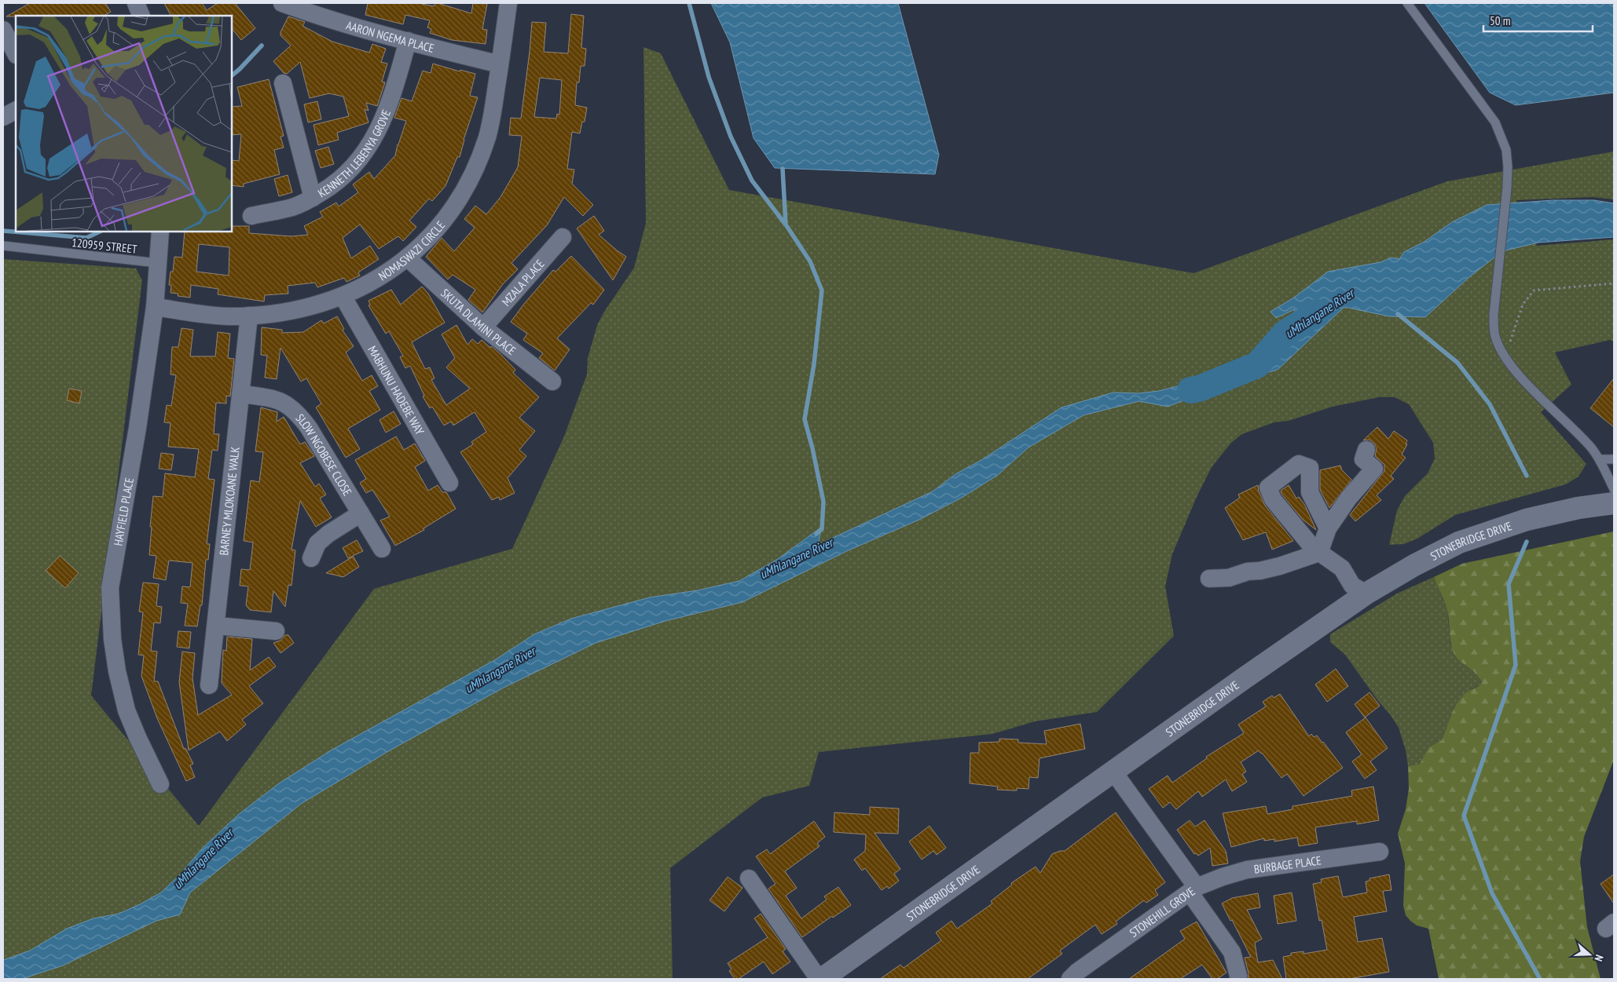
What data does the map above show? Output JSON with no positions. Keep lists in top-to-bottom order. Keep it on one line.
{"streets":{"street":["AARON NGEMA PLACE","KENNETH LEBENYA GROVE","NOMASWAZI CIRCLE","MZALA PLACE","SKUTA DLAMINI PLACE","MABHUNU HADEBE WAY","SLOW NGOBESE CLOSE","BARNEY MLOKOANE WALK","HAYFIELD PLACE","STONEBRIDGE DRIVE","BURBAGE PLACE","STONEHILL GROVE"],"lane":["120959 STREET"]},"crossings":[["AARON NGEMA PLACE","KENNETH LEBENYA GROVE"],["AARON NGEMA PLACE","NOMASWAZI CIRCLE"],["120959 STREET","HAYFIELD PLACE"],["NOMASWAZI CIRCLE","SKUTA DLAMINI PLACE"],["NOMASWAZI CIRCLE","MABHUNU HADEBE WAY"],["NOMASWAZI CIRCLE","BARNEY MLOKOANE WALK"],["NOMASWAZI CIRCLE","HAYFIELD PLACE"],["MZALA PLACE","SKUTA DLAMINI PLACE"],["SLOW NGOBESE CLOSE","BARNEY MLOKOANE WALK"],["STONEBRIDGE DRIVE","STONEHILL GROVE"],["BURBAGE PLACE","STONEHILL GROVE"]],"water":["uMhlangane River"],"scale_bar":"50 m","north":"right"}
